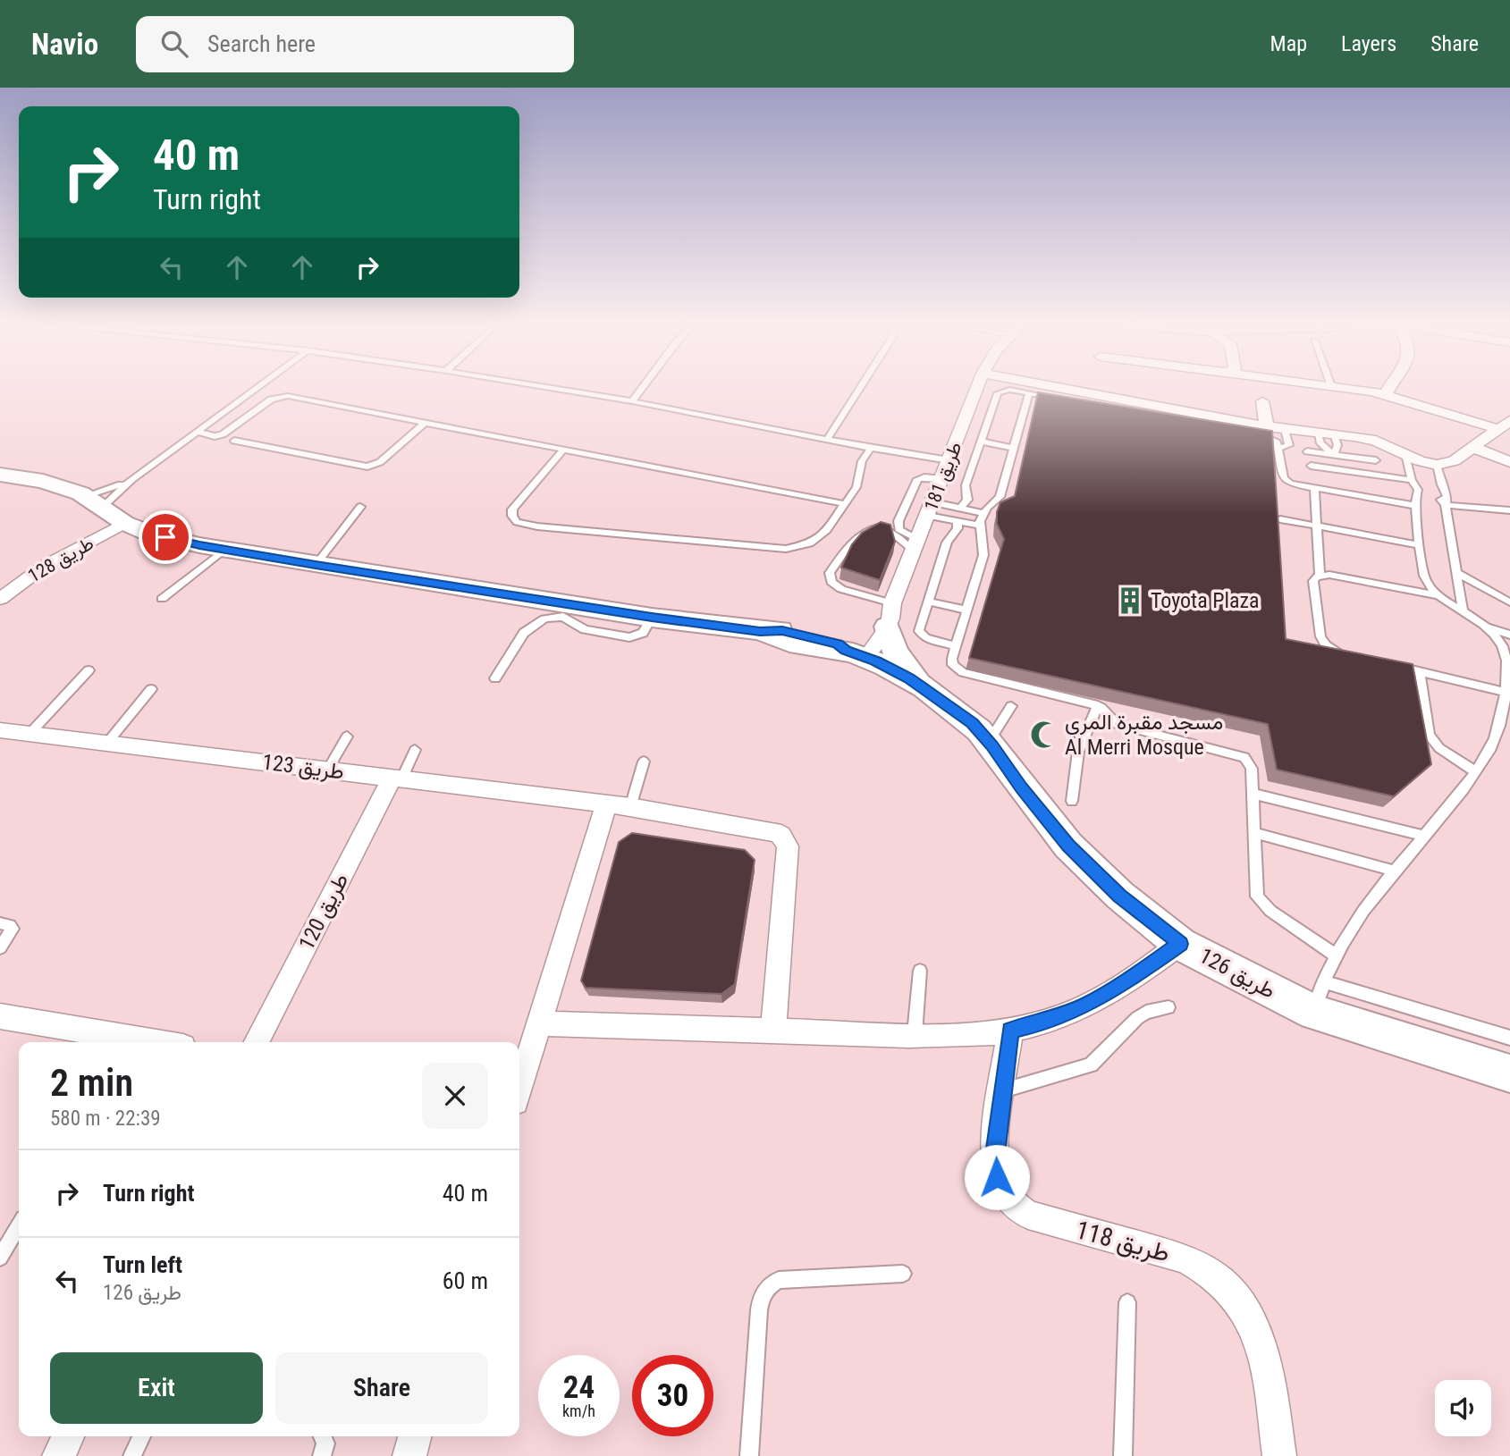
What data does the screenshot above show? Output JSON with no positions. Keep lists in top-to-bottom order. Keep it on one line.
{"streets":{"street":["طريق 181","طريق 128","طريق 123","طريق 120","طريق 126","طريق 118"]},"crossings":[["طريق 181","طريق 126"],["طريق 128","طريق 126"],["طريق 123","طريق 120"]],"places":{"building":["Toyota Plaza"],"mosque":["مسجد مقبرة المري Al Merri Mosque"]},"page":{"header":"Navio","search":"Search here","nav":["Map","Layers","Share"],"turn":["40 m","Turn right"],"heading":["2 min","580 m · 22:39"],"list":[{"name":"Turn right","value":"40 m"},{"name":"Turn left","note":"طريق 126","value":"60 m"}],"buttons":["Exit","Share"],"speed":"24 km/h","limit":"30"}}
